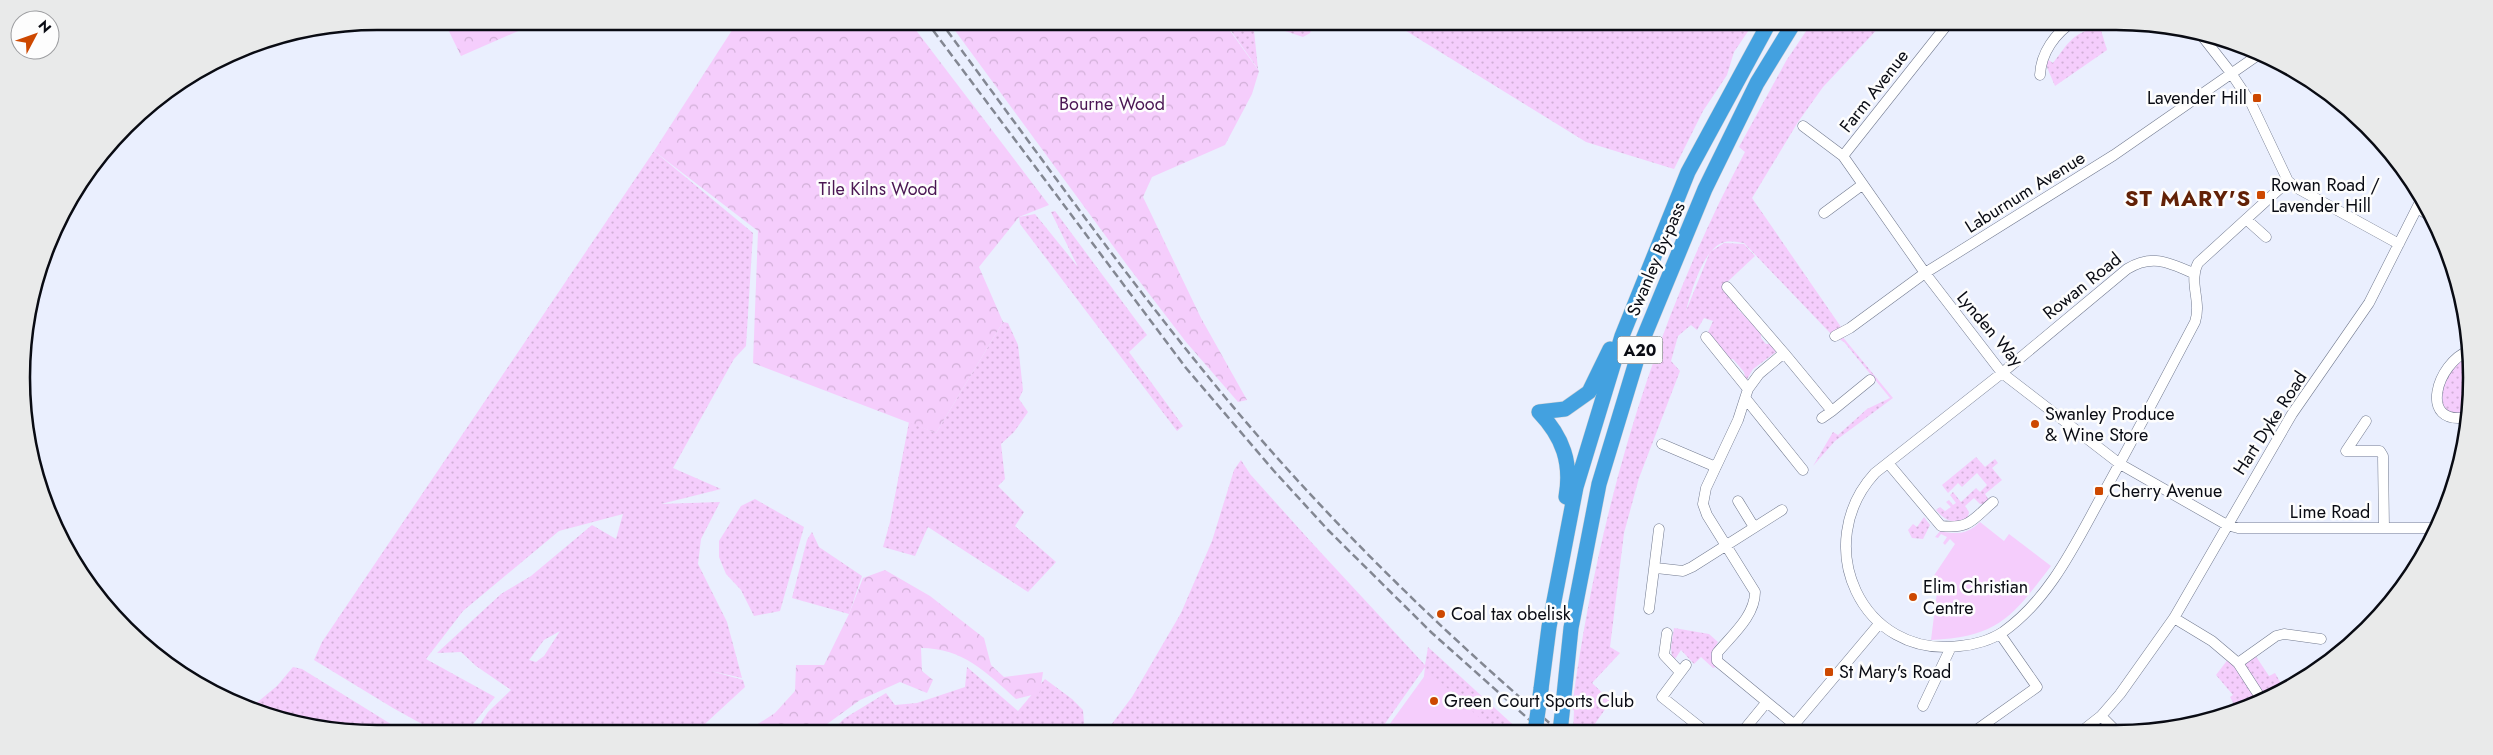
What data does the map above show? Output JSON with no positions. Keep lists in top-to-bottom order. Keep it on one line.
{"streets":{"highway":["Swanley By-pass","A20"],"street":["Farm Avenue","Laburnum Avenue","Rowan Road","Lynden Way","Hart Dyke Road","Lime Road"]},"crossings":[["Farm Avenue","Lynden Way"],["Laburnum Avenue","Lynden Way"],["Rowan Road","Lynden Way"],["Lynden Way","Hart Dyke Road"],["Lynden Way","Lime Road"],["Hart Dyke Road","Lime Road"]],"districts":["ST MARY'S"],"parks":["Bourne Wood","Tile Kilns Wood"],"places":{"transit":["Lavender Hill","Rowan Road / Lavender Hill","Cherry Avenue","St Mary's Road"],"other":["Swanley Produce & Wine Store","Elim Christian Centre","Coal tax obelisk","Green Court Sports Club"]},"north":"top right"}
